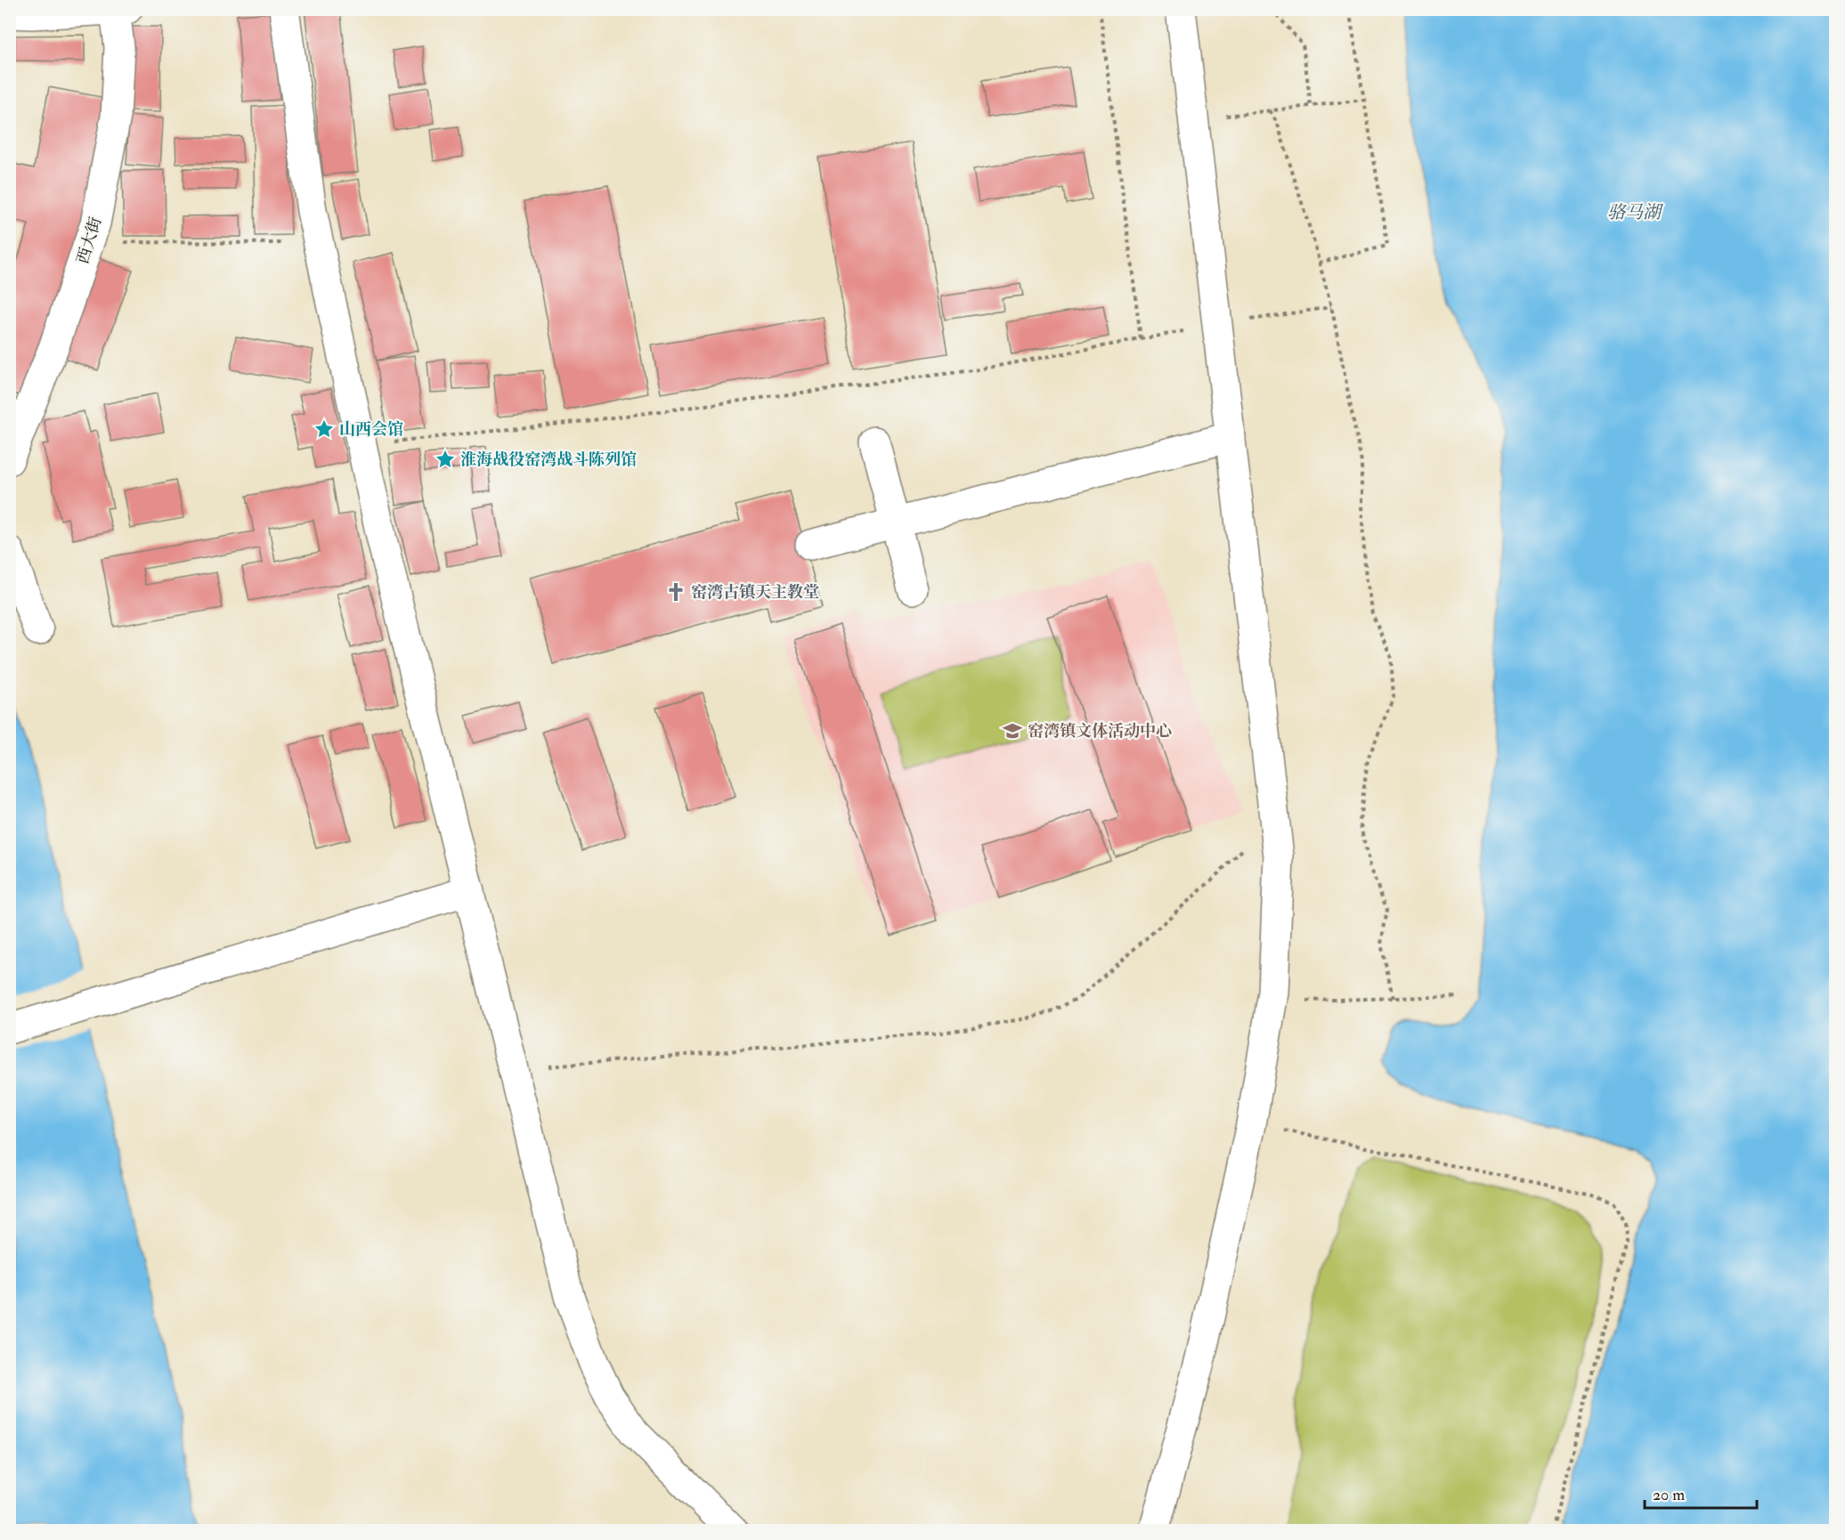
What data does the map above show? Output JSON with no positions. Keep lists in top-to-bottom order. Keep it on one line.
{"streets":{"street":["西大街"]},"water":["骆马湖"],"places":{"place":["山西会馆","淮海战役窑湾战斗陈列馆"],"church":["窑湾古镇天主教堂"],"school or university":["窑湾镇文体活动中心"]},"scale_bar":"20 m"}
